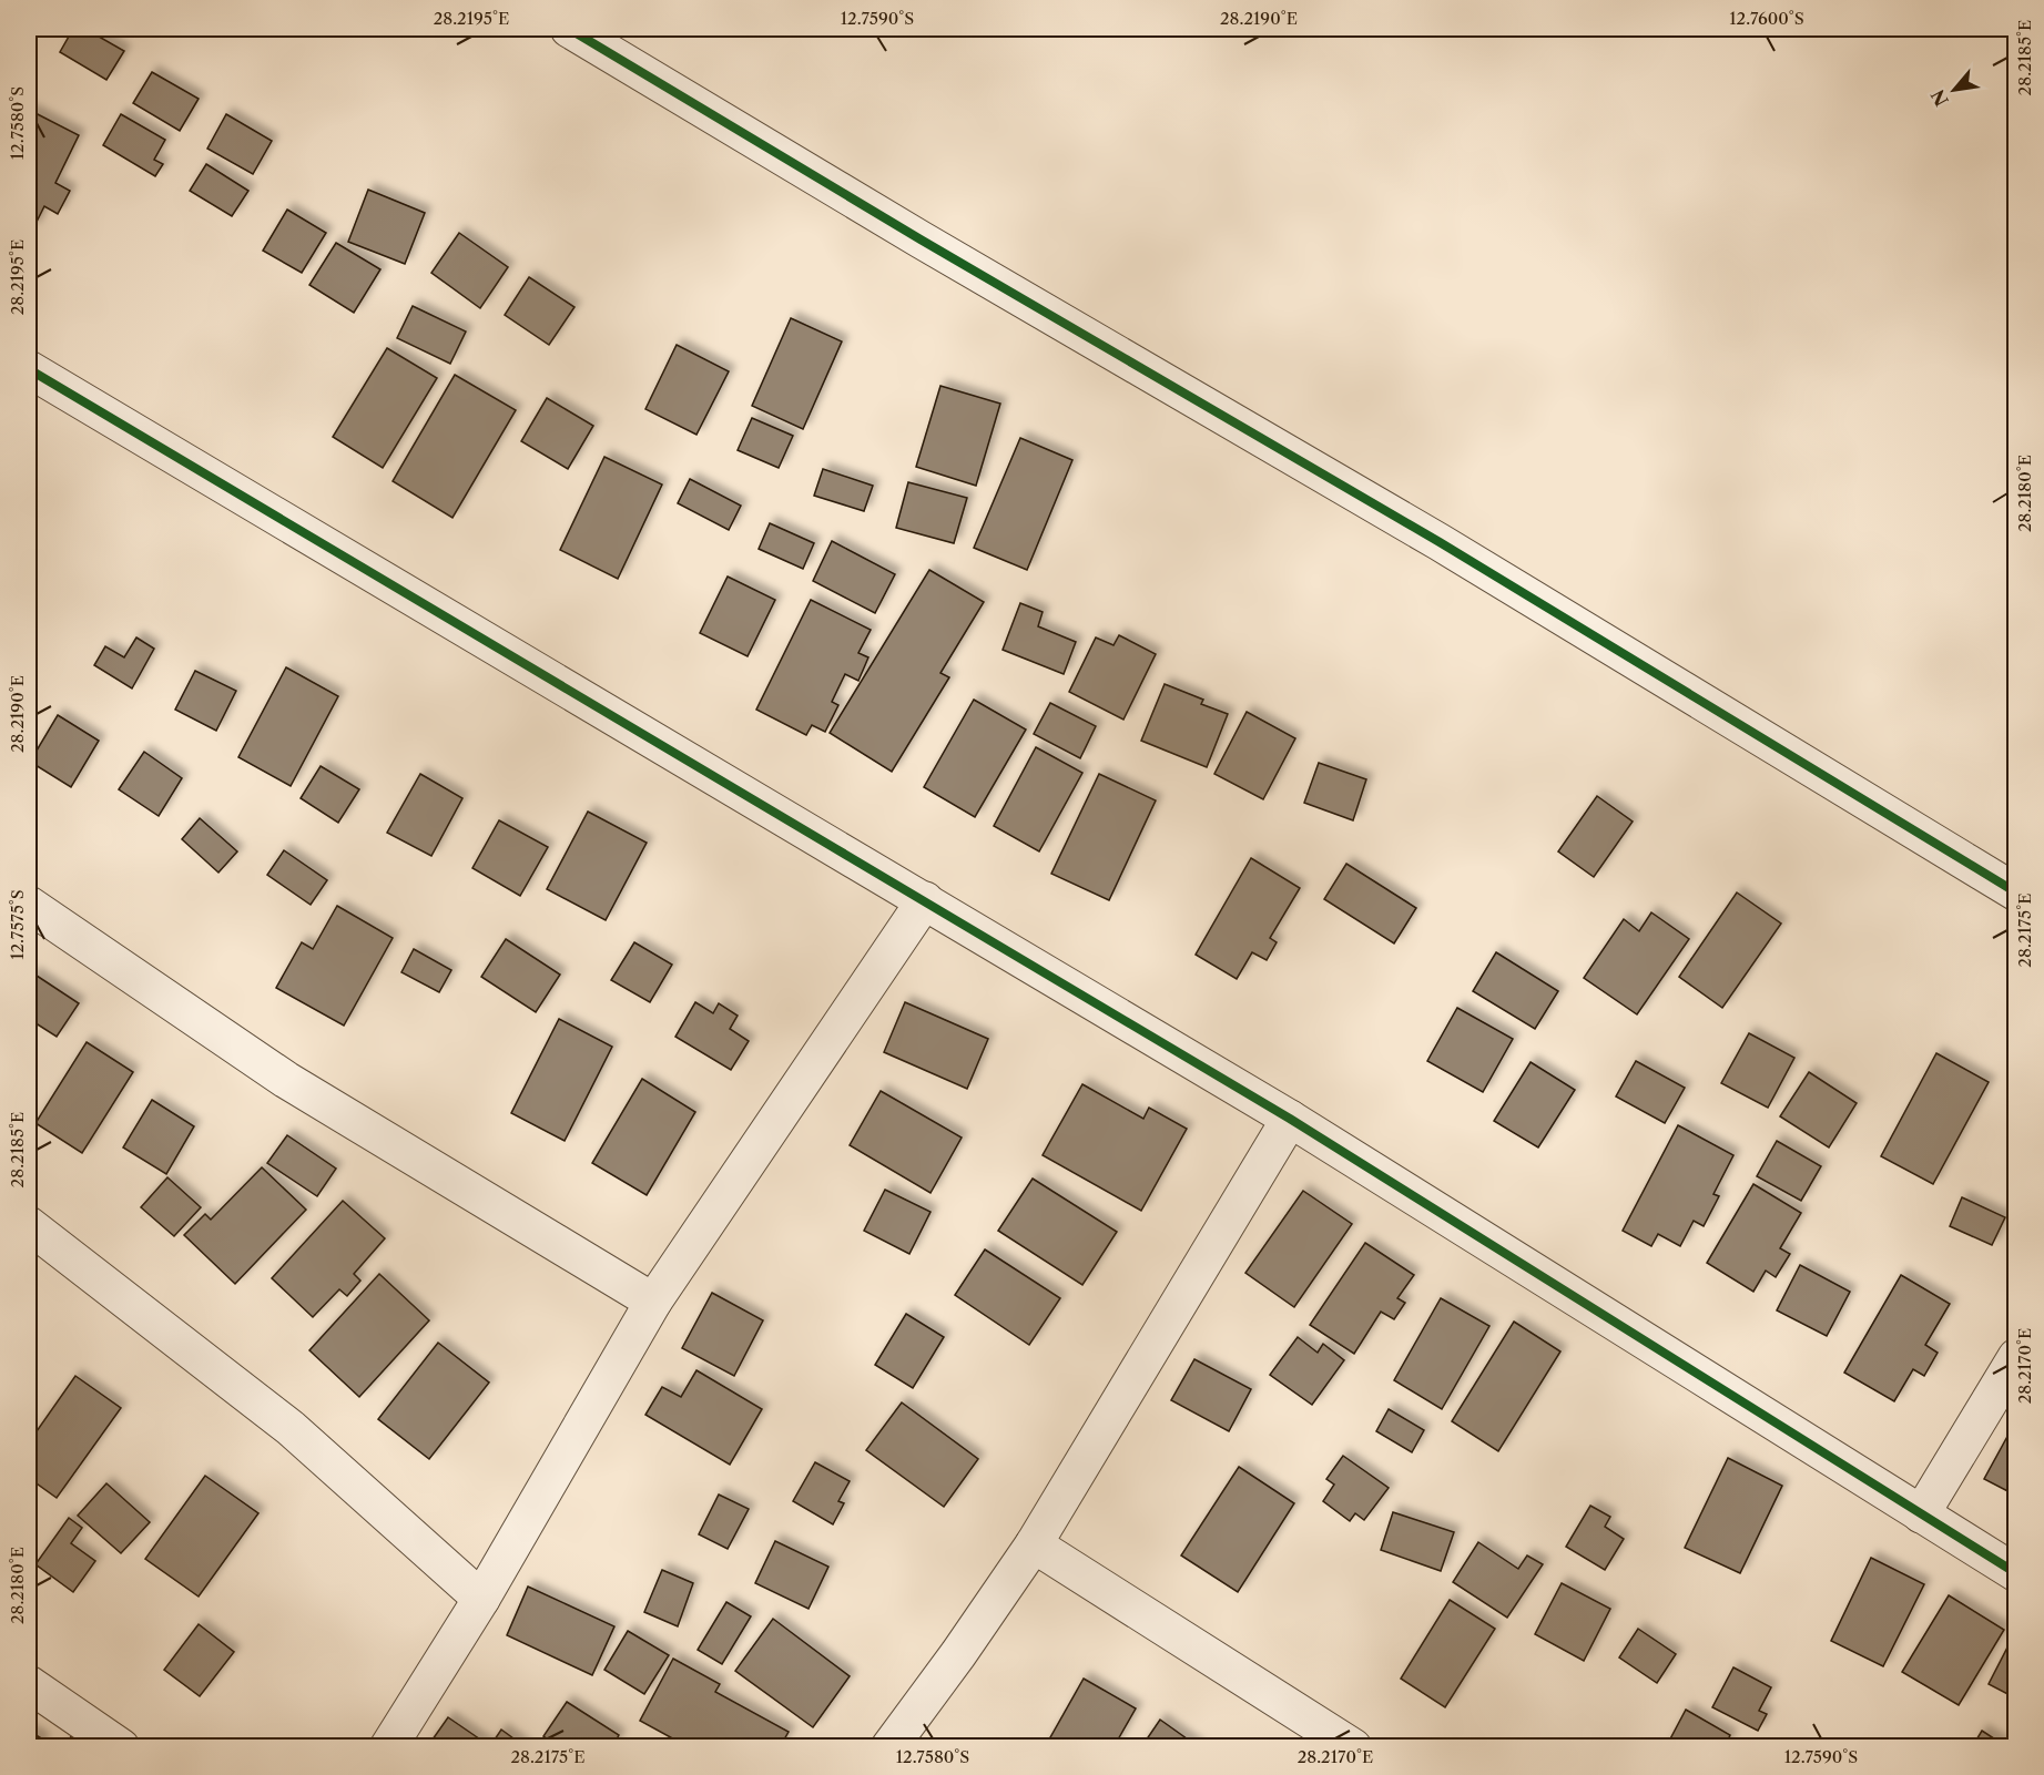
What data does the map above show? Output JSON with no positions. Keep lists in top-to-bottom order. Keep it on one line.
{"north":"bottom left","coordinates":["28.2195°E","12.7590°S","28.2190°E","12.7600°S","28.2185°E","12.7580°S","28.2180°E","12.7575°S","28.2175°E","28.2170°E"]}
